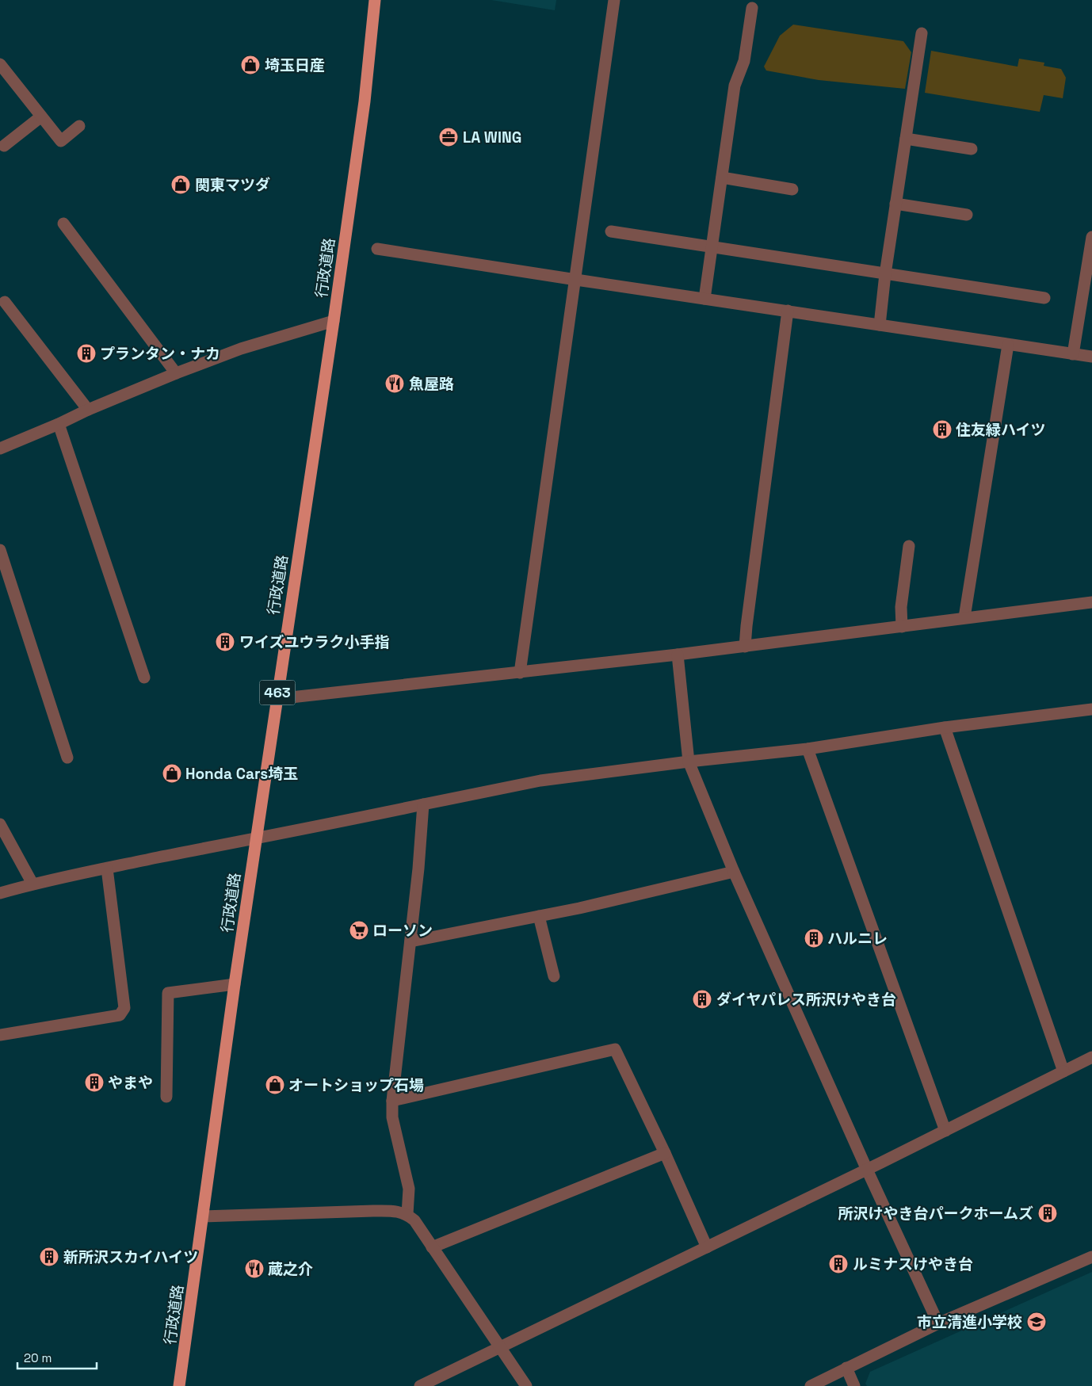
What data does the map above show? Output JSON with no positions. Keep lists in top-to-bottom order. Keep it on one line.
{"streets":{"highway":["行政道路","463"]},"places":{"shop":["埼玉日産","関東マツダ","Honda Cars埼玉","オートショップ石場"],"office":["LA WING"],"building":["プランタン・ナカ","住友緑ハイツ","ワイズユウラク小手指","ハルニレ","ダイヤパレス所沢けやき台","やまや","所沢けやき台パークホームズ","新所沢スカイハイツ","ルミナスけやき台"],"restaurant":["魚屋路","蔵之介"],"supermarket":["ローソン"],"school or university":["市立清進小学校"]},"scale_bar":"20 m"}
